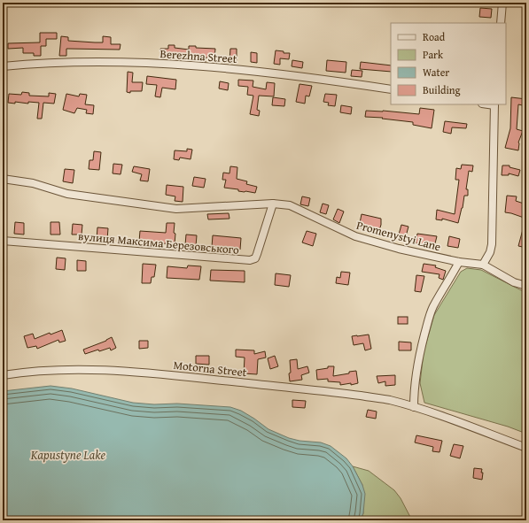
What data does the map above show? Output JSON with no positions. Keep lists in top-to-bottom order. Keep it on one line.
{"streets":{"street":["Berezhna Street","Promenystyi Lane","вулиця Максима Березовського","Motorna Street"]},"crossings":[["Promenystyi Lane","вулиця Максима Березовського"]],"water":["Kapustyne Lake"],"legend":["Road","Park","Water","Building"]}
